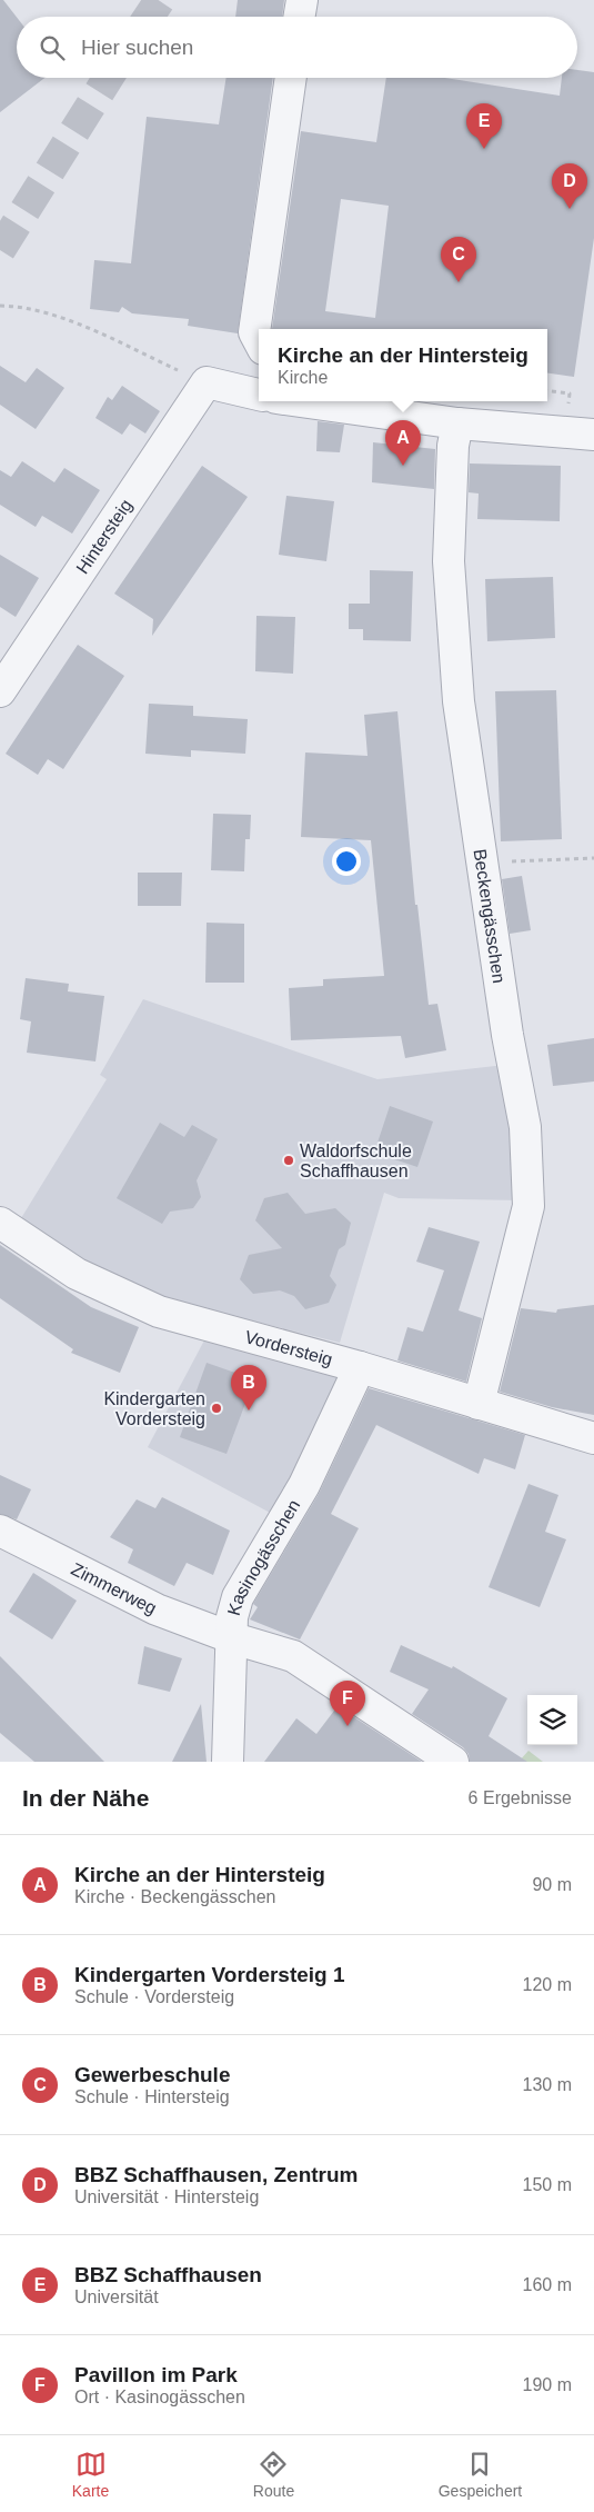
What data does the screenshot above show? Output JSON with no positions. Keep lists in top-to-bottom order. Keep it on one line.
{"streets":{"street":["Hintersteig","Beckengässchen","Vordersteig","Kasinogässchen","Zimmerweg"]},"crossings":[["Beckengässchen","Vordersteig"],["Vordersteig","Kasinogässchen"],["Kasinogässchen","Zimmerweg"]],"places":["Waldorfschule Schaffhausen","Kindergarten Vordersteig"],"page":{"search":"Hier suchen","pins":["E","D","C","A","B","F"],"popup":["Kirche an der Hintersteig","Kirche"],"heading":["In der Nähe","6 Ergebnisse"],"list":[{"mark":"A","name":"Kirche an der Hintersteig","note":"Kirche · Beckengässchen","value":"90 m"},{"mark":"B","name":"Kindergarten Vordersteig 1","note":"Schule · Vordersteig","value":"120 m"},{"mark":"C","name":"Gewerbeschule","note":"Schule · Hintersteig","value":"130 m"},{"mark":"D","name":"BBZ Schaffhausen, Zentrum","note":"Universität · Hintersteig","value":"150 m"},{"mark":"E","name":"BBZ Schaffhausen","note":"Universität","value":"160 m"},{"mark":"F","name":"Pavillon im Park","note":"Ort · Kasinogässchen","value":"190 m"}],"nav":["Karte","Route","Gespeichert"]}}
